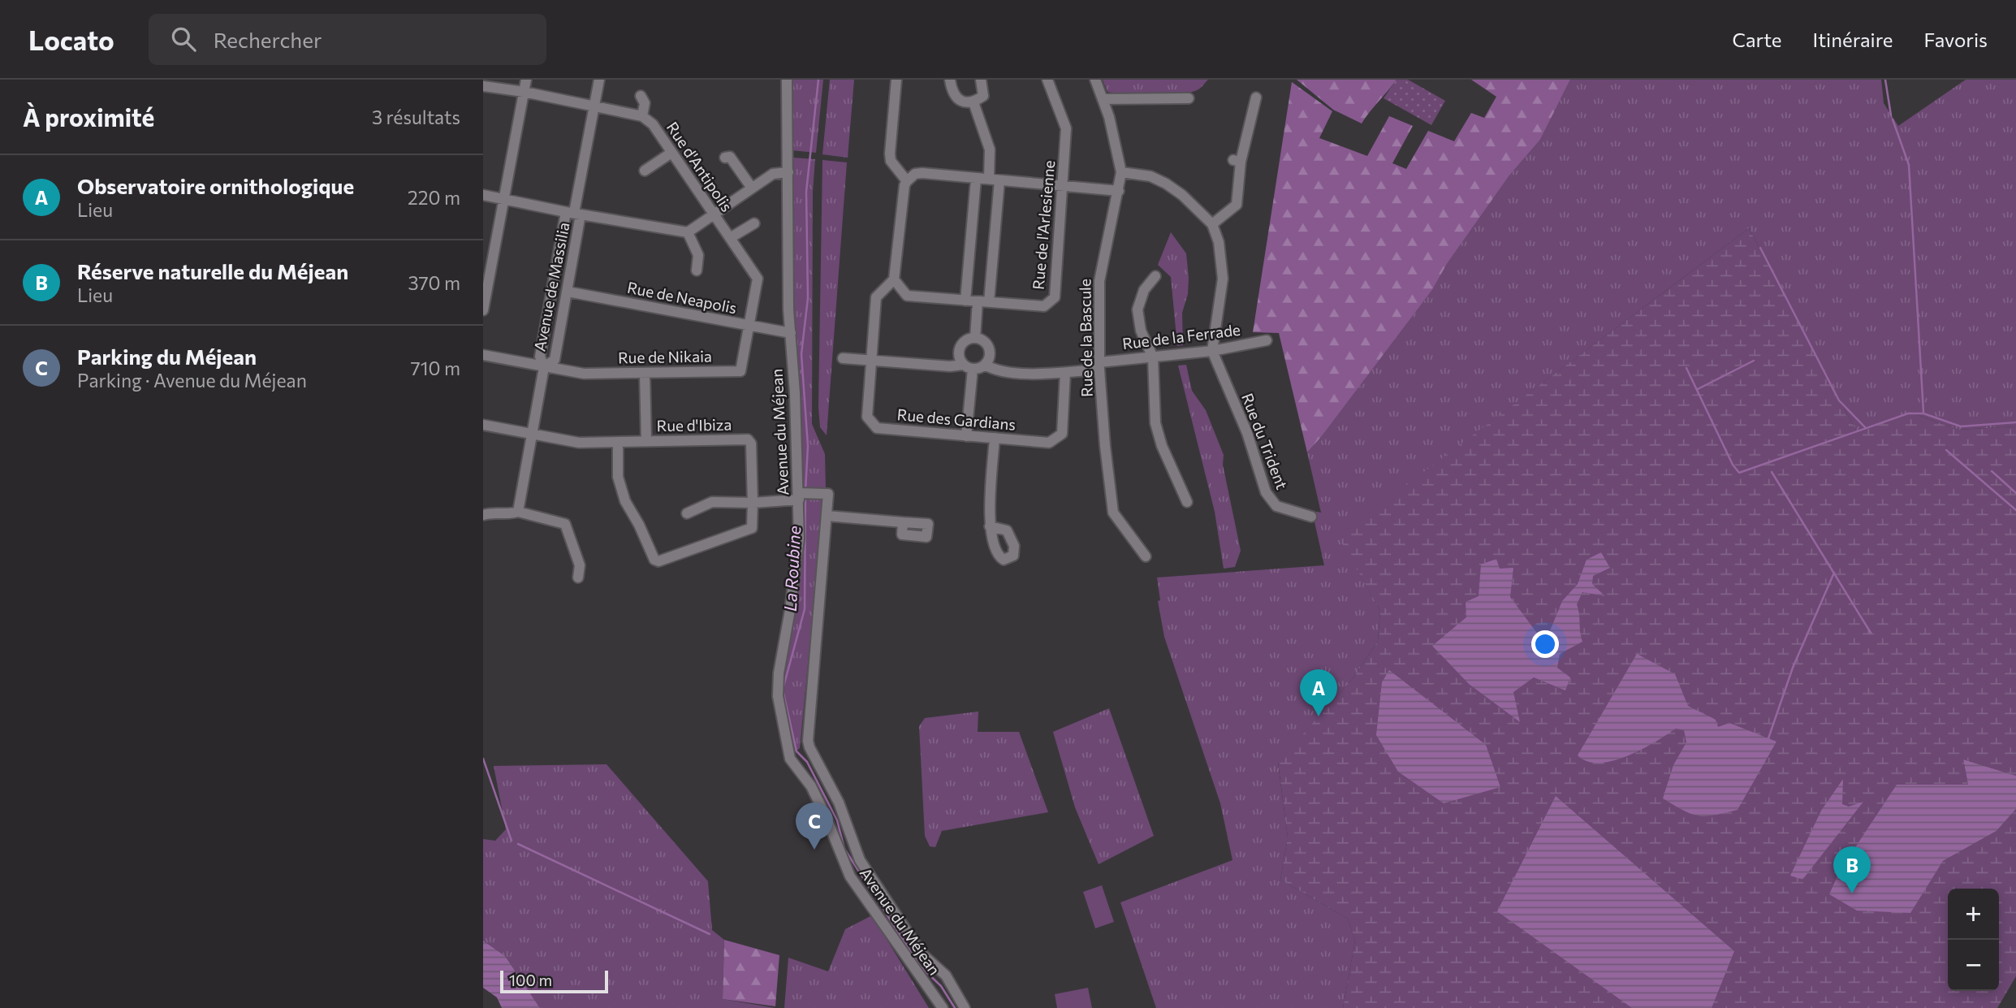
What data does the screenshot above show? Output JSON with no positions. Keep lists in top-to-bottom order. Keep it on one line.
{"streets":{"street":["Rue d'Antipolis","Rue de l'Arlesienne","Avenue de Massilia","Rue de Neapolis","Rue de la Ferrade","Rue de la Bascule","Rue de Nikaia","Rue des Gardians","Rue d'Ibiza","Avenue du Méjean","Rue du Trident"]},"crossings":[["Rue d'Antipolis","Rue de Neapolis"],["Rue d'Antipolis","Rue de Nikaia"],["Rue de l'Arlesienne","Rue des Gardians"],["Avenue de Massilia","Rue de Neapolis"],["Avenue de Massilia","Rue de Nikaia"],["Avenue de Massilia","Rue d'Ibiza"],["Rue de Neapolis","Rue de Nikaia"],["Rue de Neapolis","Avenue du Méjean"],["Rue de la Ferrade","Rue de la Bascule"],["Rue de la Ferrade","Rue des Gardians"],["Rue de la Ferrade","Rue du Trident"]],"water":["La Roubine"],"scale_bar":"100 m","page":{"header":"Locato","search":"Rechercher","nav":["Carte","Itinéraire","Favoris"],"heading":["À proximité","3 résultats"],"list":[{"mark":"A","name":"Observatoire ornithologique","note":"Lieu","value":"220 m"},{"mark":"B","name":"Réserve naturelle du Méjean","note":"Lieu","value":"370 m"},{"mark":"C","name":"Parking du Méjean","note":"Parking · Avenue du Méjean","value":"710 m"}],"pins":["A","C","B"],"map_buttons":["+","−"],"scale":"100 m"}}
